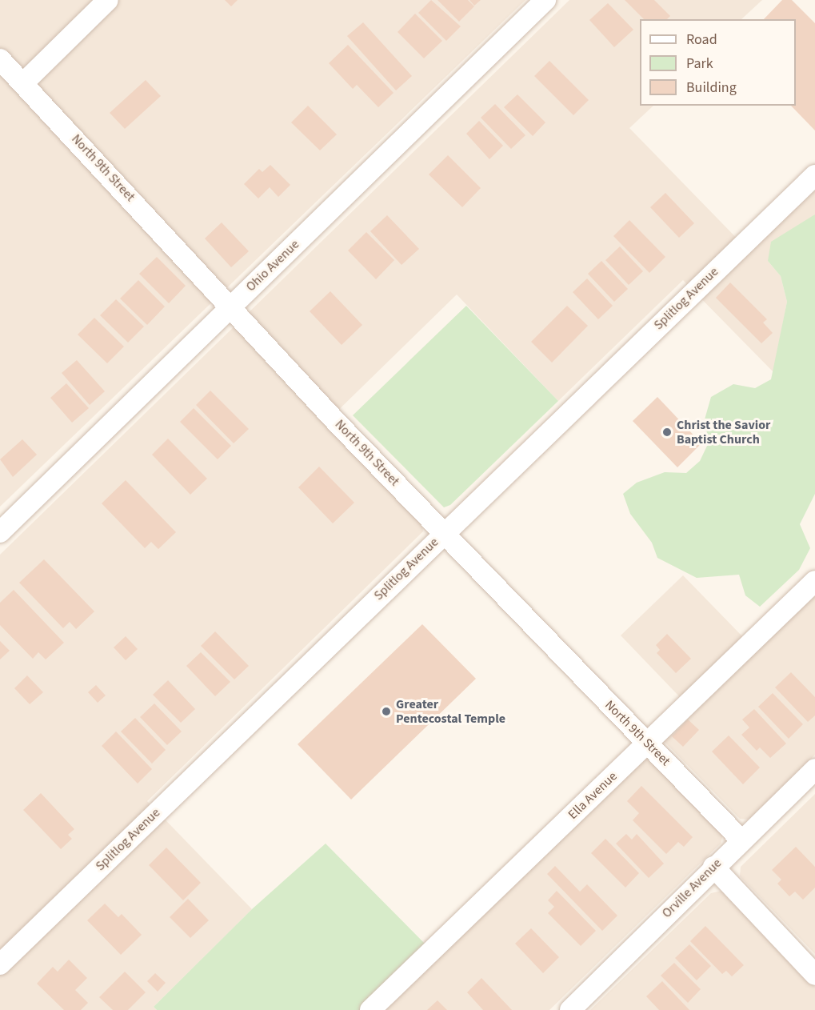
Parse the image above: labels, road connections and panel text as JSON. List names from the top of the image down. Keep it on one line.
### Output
{"streets":{"street":["North 9th Street","Ohio Avenue","Splitlog Avenue","Ella Avenue","Orville Avenue"]},"crossings":[["North 9th Street","Ohio Avenue"],["North 9th Street","Splitlog Avenue"],["North 9th Street","Ella Avenue"],["North 9th Street","Orville Avenue"]],"places":["Christ the Savior Baptist Church","Greater Pentecostal Temple"],"legend":["Road","Park","Building"]}
